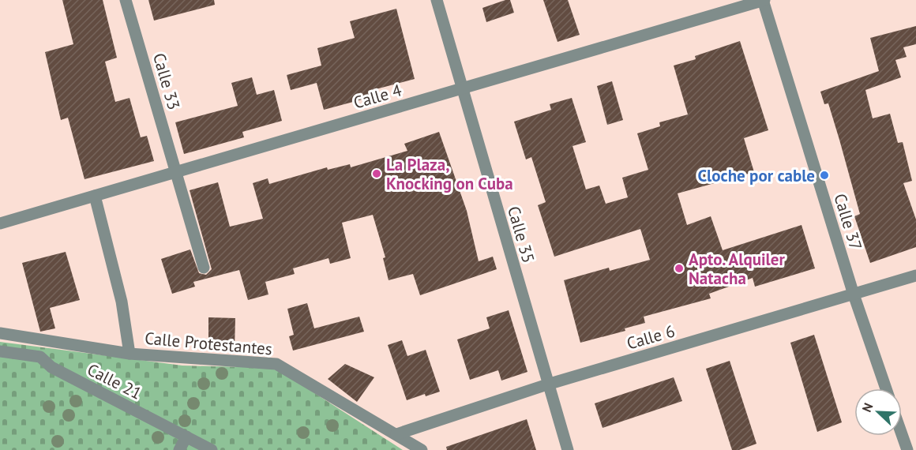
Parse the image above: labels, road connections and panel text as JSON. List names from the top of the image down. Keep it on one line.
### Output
{"streets":{"street":["Calle 33","Calle 4","Calle 37","Calle 35","Calle 6","Calle Protestantes","Calle 21"]},"crossings":[["Calle 33","Calle 4"],["Calle 4","Calle 37"],["Calle 4","Calle 35"],["Calle 37","Calle 6"],["Calle 35","Calle 6"],["Calle 6","Calle Protestantes"]],"places":["La Plaza, Knocking on Cuba","Cloche por cable","Apto. Alquiler Natacha"],"north":"top left"}
